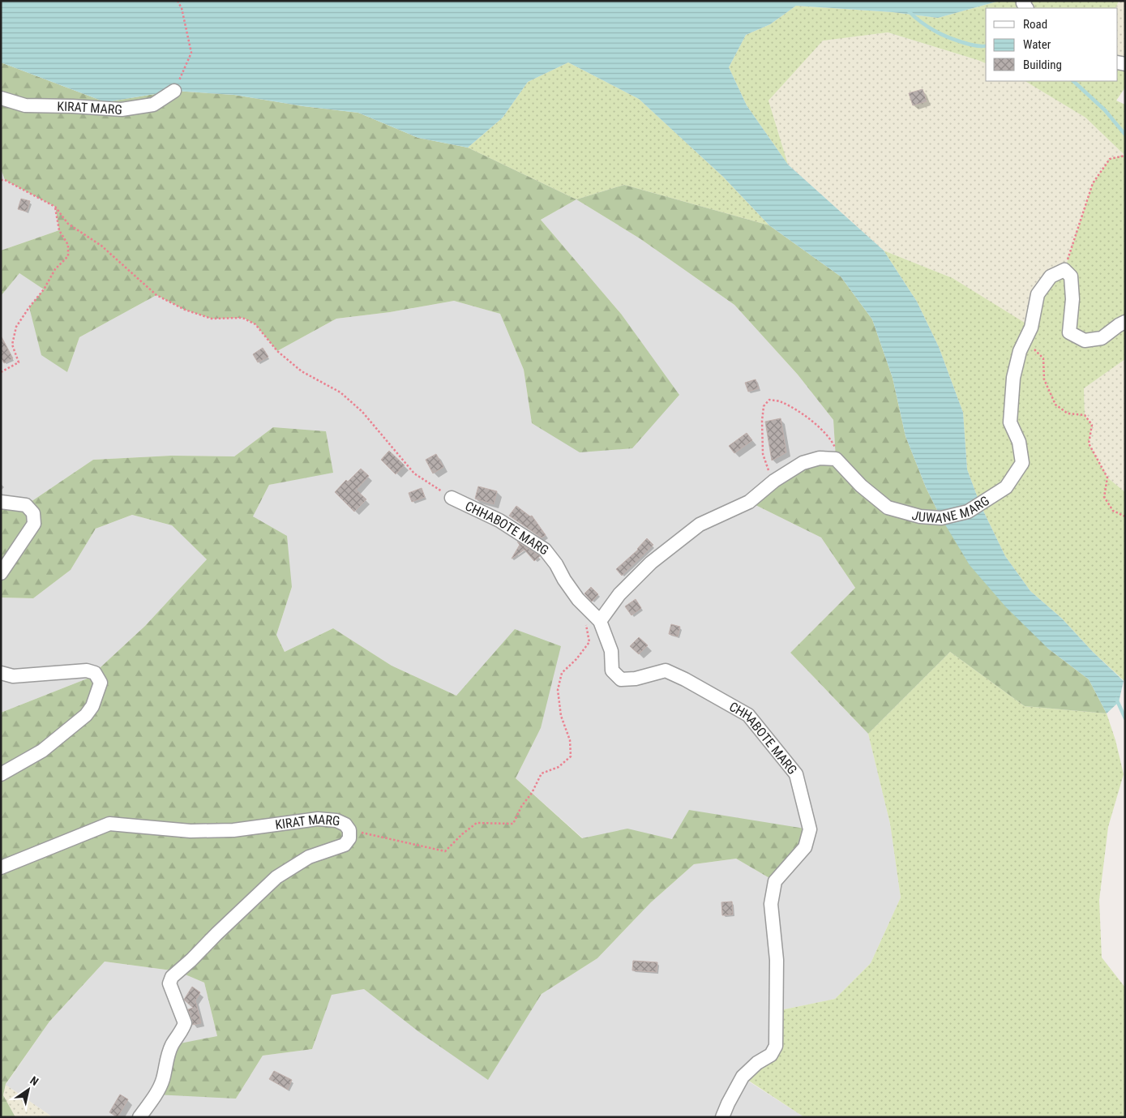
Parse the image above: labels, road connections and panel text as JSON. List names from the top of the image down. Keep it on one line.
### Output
{"streets":{"street":["KIRAT MARG","JUWANE MARG","CHHABOTE MARG"]},"legend":["Road","Water","Building"],"north":"top right"}
